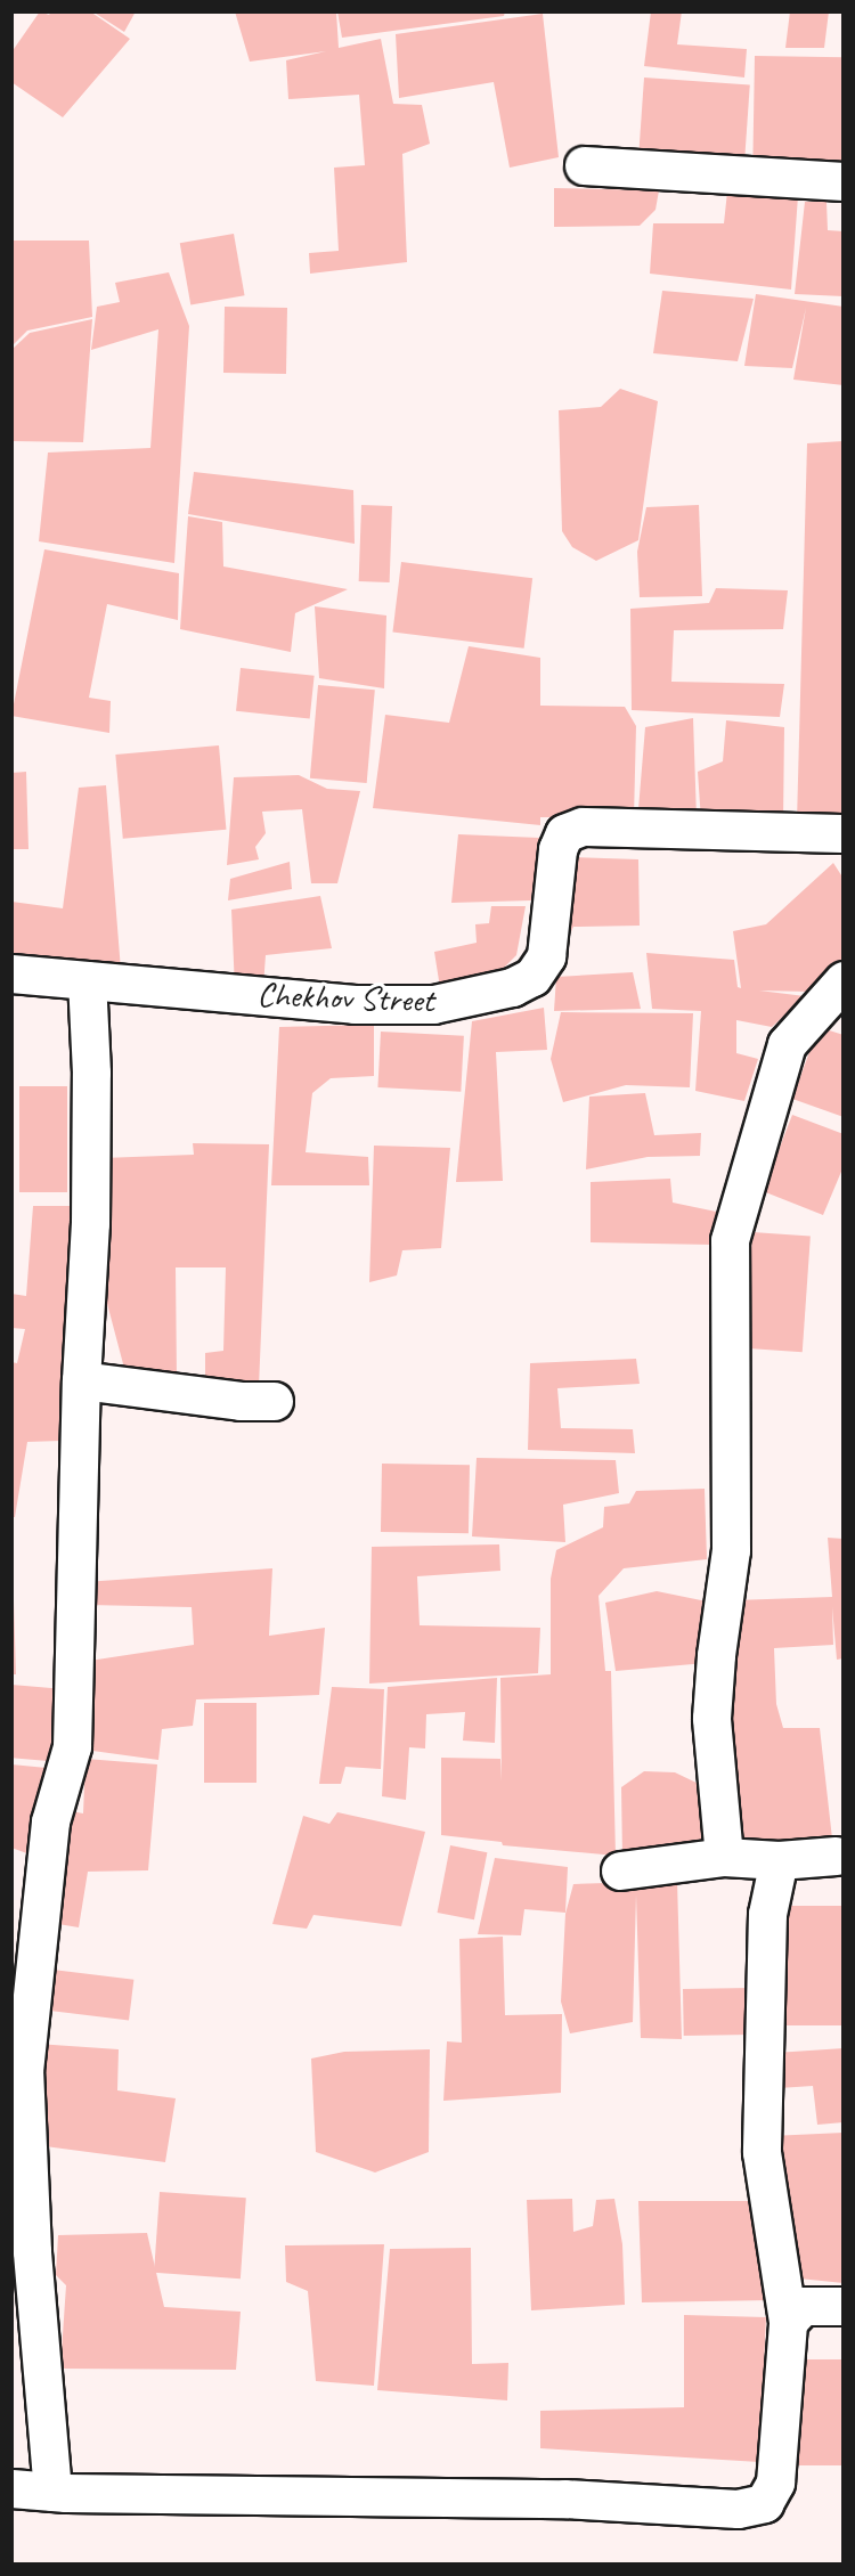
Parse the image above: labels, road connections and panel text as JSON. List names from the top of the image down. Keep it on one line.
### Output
{"streets":{"street":["Chekhov Street"]}}
